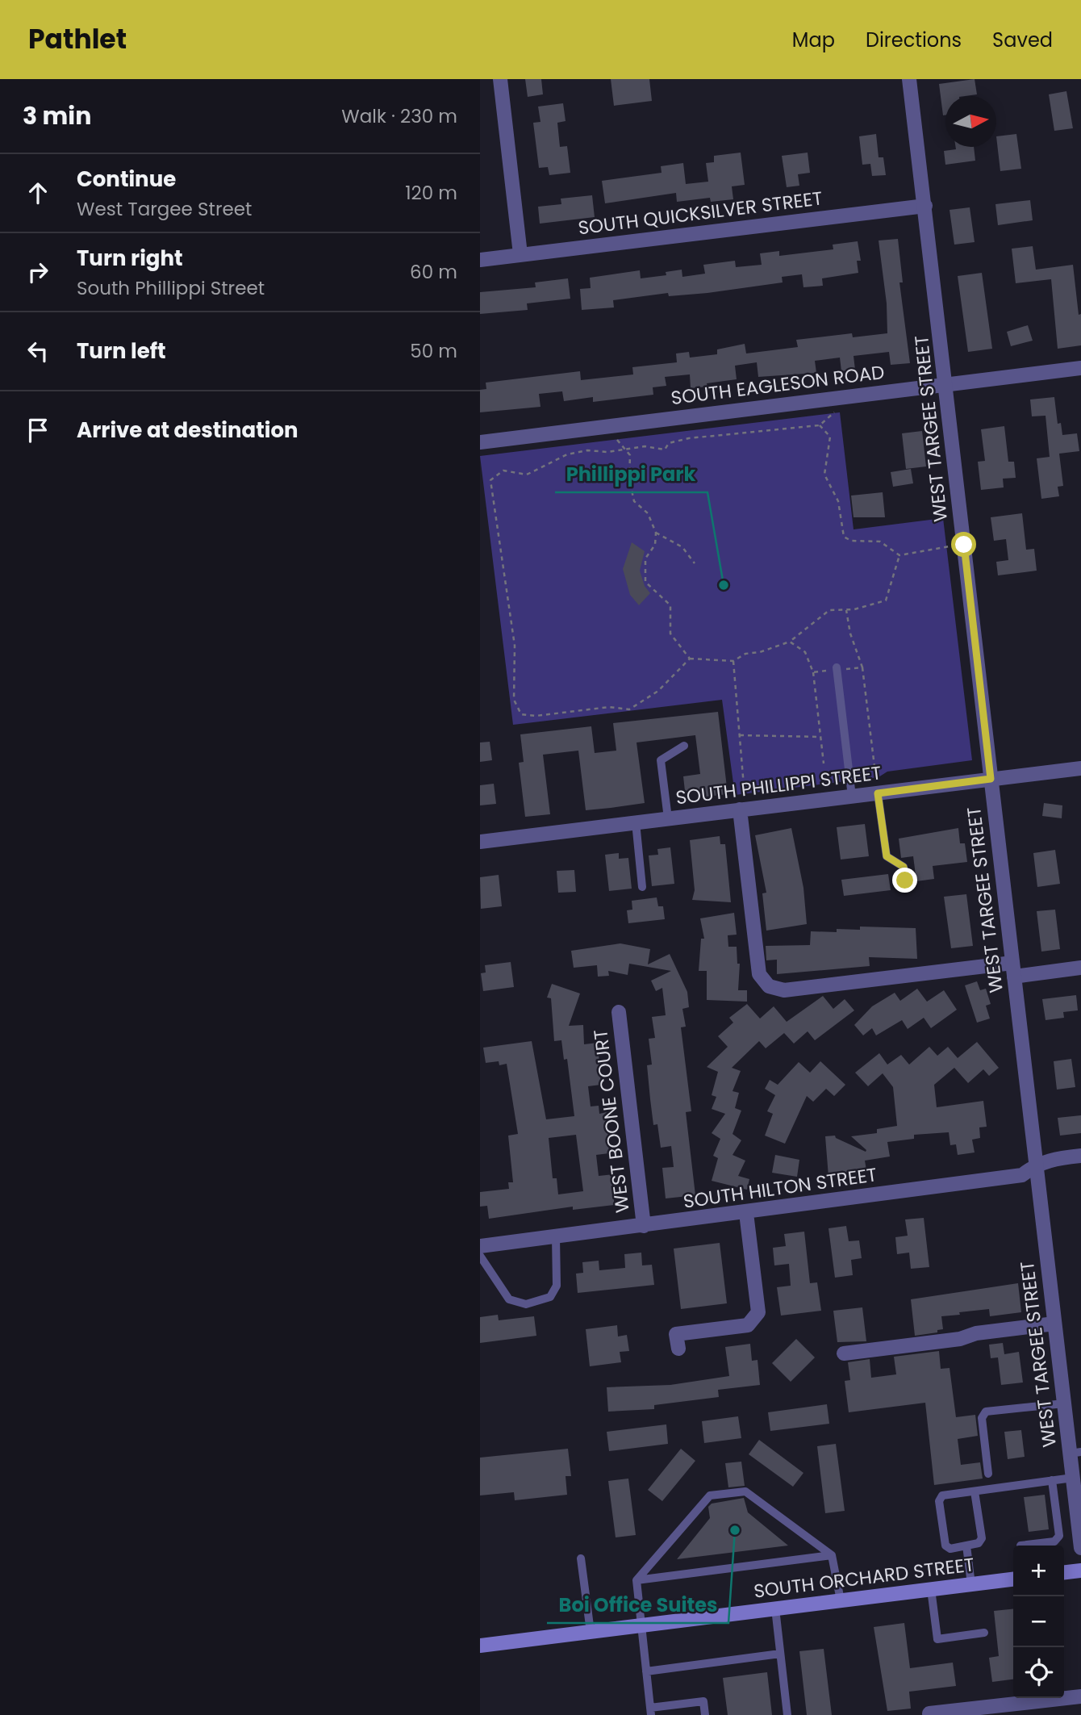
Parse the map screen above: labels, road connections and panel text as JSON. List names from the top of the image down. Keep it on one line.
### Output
{"streets":{"main road":["SOUTH ORCHARD STREET"],"street":["SOUTH QUICKSILVER STREET","SOUTH EAGLESON ROAD","WEST TARGEE STREET","SOUTH PHILLIPPI STREET","WEST BOONE COURT","SOUTH HILTON STREET"]},"crossings":[["SOUTH QUICKSILVER STREET","WEST TARGEE STREET"],["SOUTH EAGLESON ROAD","WEST TARGEE STREET"],["WEST TARGEE STREET","SOUTH PHILLIPPI STREET"],["WEST TARGEE STREET","SOUTH HILTON STREET"],["WEST BOONE COURT","SOUTH HILTON STREET"]],"places":["Phillippi Park","Boi Office Suites"],"north":"right","page":{"header":"Pathlet","nav":["Map","Directions","Saved"],"heading":["3 min","Walk · 230 m"],"list":[["Continue","West Targee Street","120 m"],["Turn right","South Phillippi Street","60 m"],["Turn left","50 m"],"Arrive at destination"],"map_buttons":["+","−"]}}
